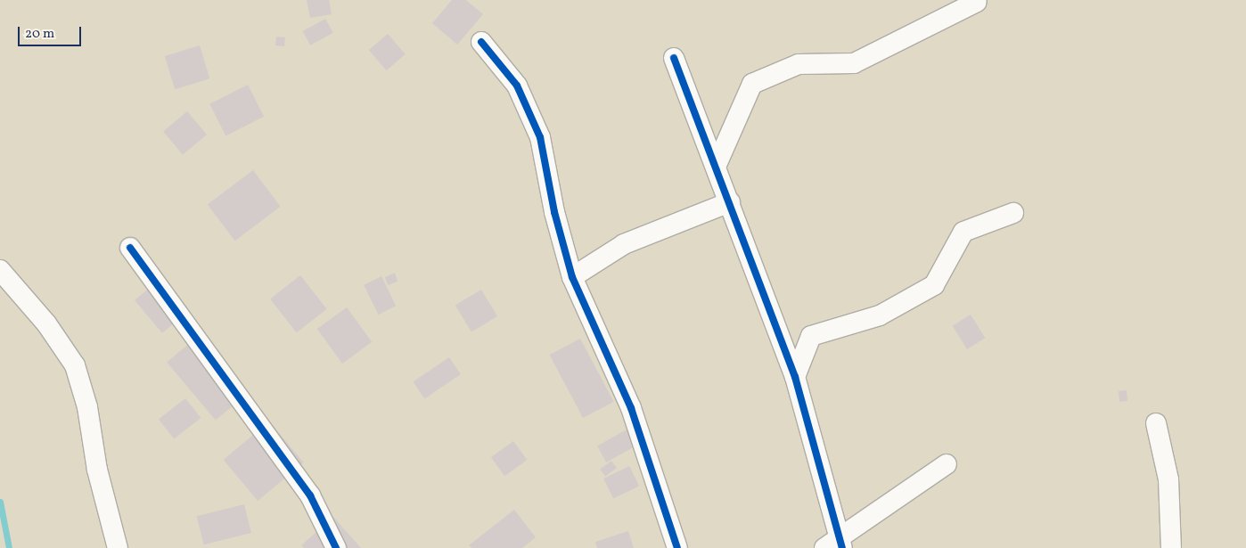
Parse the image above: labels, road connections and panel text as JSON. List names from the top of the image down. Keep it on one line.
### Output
{"scale_bar":"20 m"}
